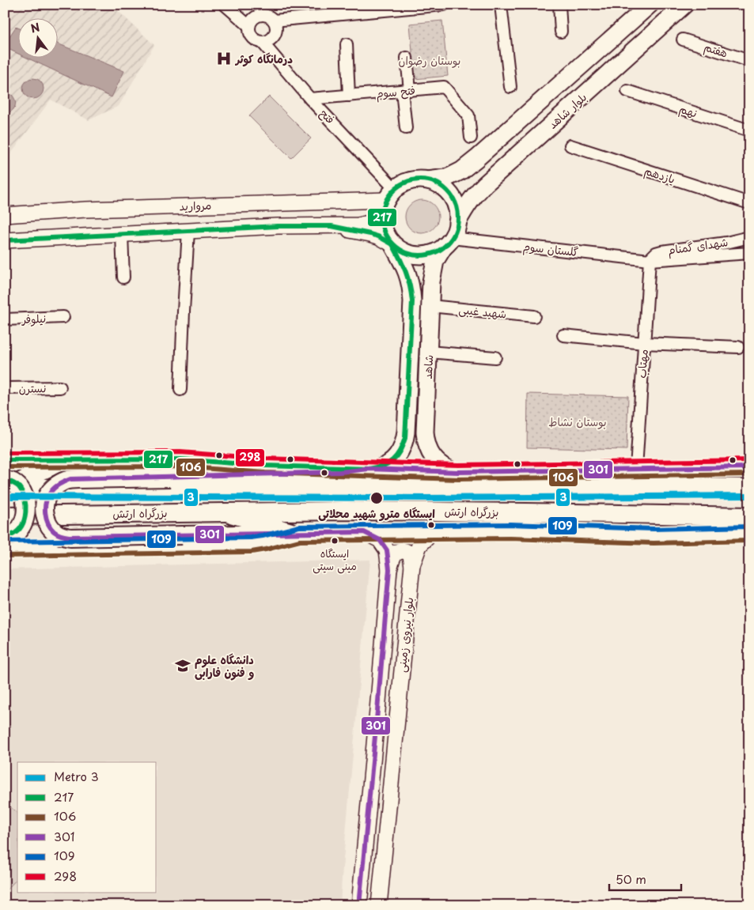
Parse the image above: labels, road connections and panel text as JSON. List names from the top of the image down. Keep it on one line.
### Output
{"streets":{"highway":["بزرگراه ارتش"],"main road":["بلوار شاهد","مروارید","شاهد","بلوار نیروی زمینی"],"street":["هفتم","فتح سوم","نهم","فتح","یازدهم","شهدای گمنام","گلستان سوم","شهید غیبی","نیلوفر","مهتاب","نسترن"]},"crossings":[["فتح سوم","فتح"],["بلوار شاهد","فتح"],["بلوار شاهد","مروارید"],["بلوار شاهد","گلستان سوم"],["بلوار شاهد","شاهد"],["فتح","مروارید"],["فتح","گلستان سوم"],["فتح","شاهد"],["مروارید","گلستان سوم"],["مروارید","شاهد"],["شهدای گمنام","گلستان سوم"],["شهدای گمنام","مهتاب"],["گلستان سوم","مهتاب"],["گلستان سوم","شاهد"],["شهید غیبی","شاهد"]],"parks":["بوستان رضوان","بوستان نشاط"],"places":{"hospital":["درمانگاه کوثر"],"other":["ایستگاه مترو شهید محلاتی","ایستگاه مینی سیتی"],"school or university":["دانشگاه علوم و فنون فارابی"]},"lines":["transit line 217","transit line 298","transit line 106","transit line 301","metro line 3","transit line 109"],"legend":["Metro 3","217","106","301","109","298"],"scale_bar":"50 m","north":"top"}
